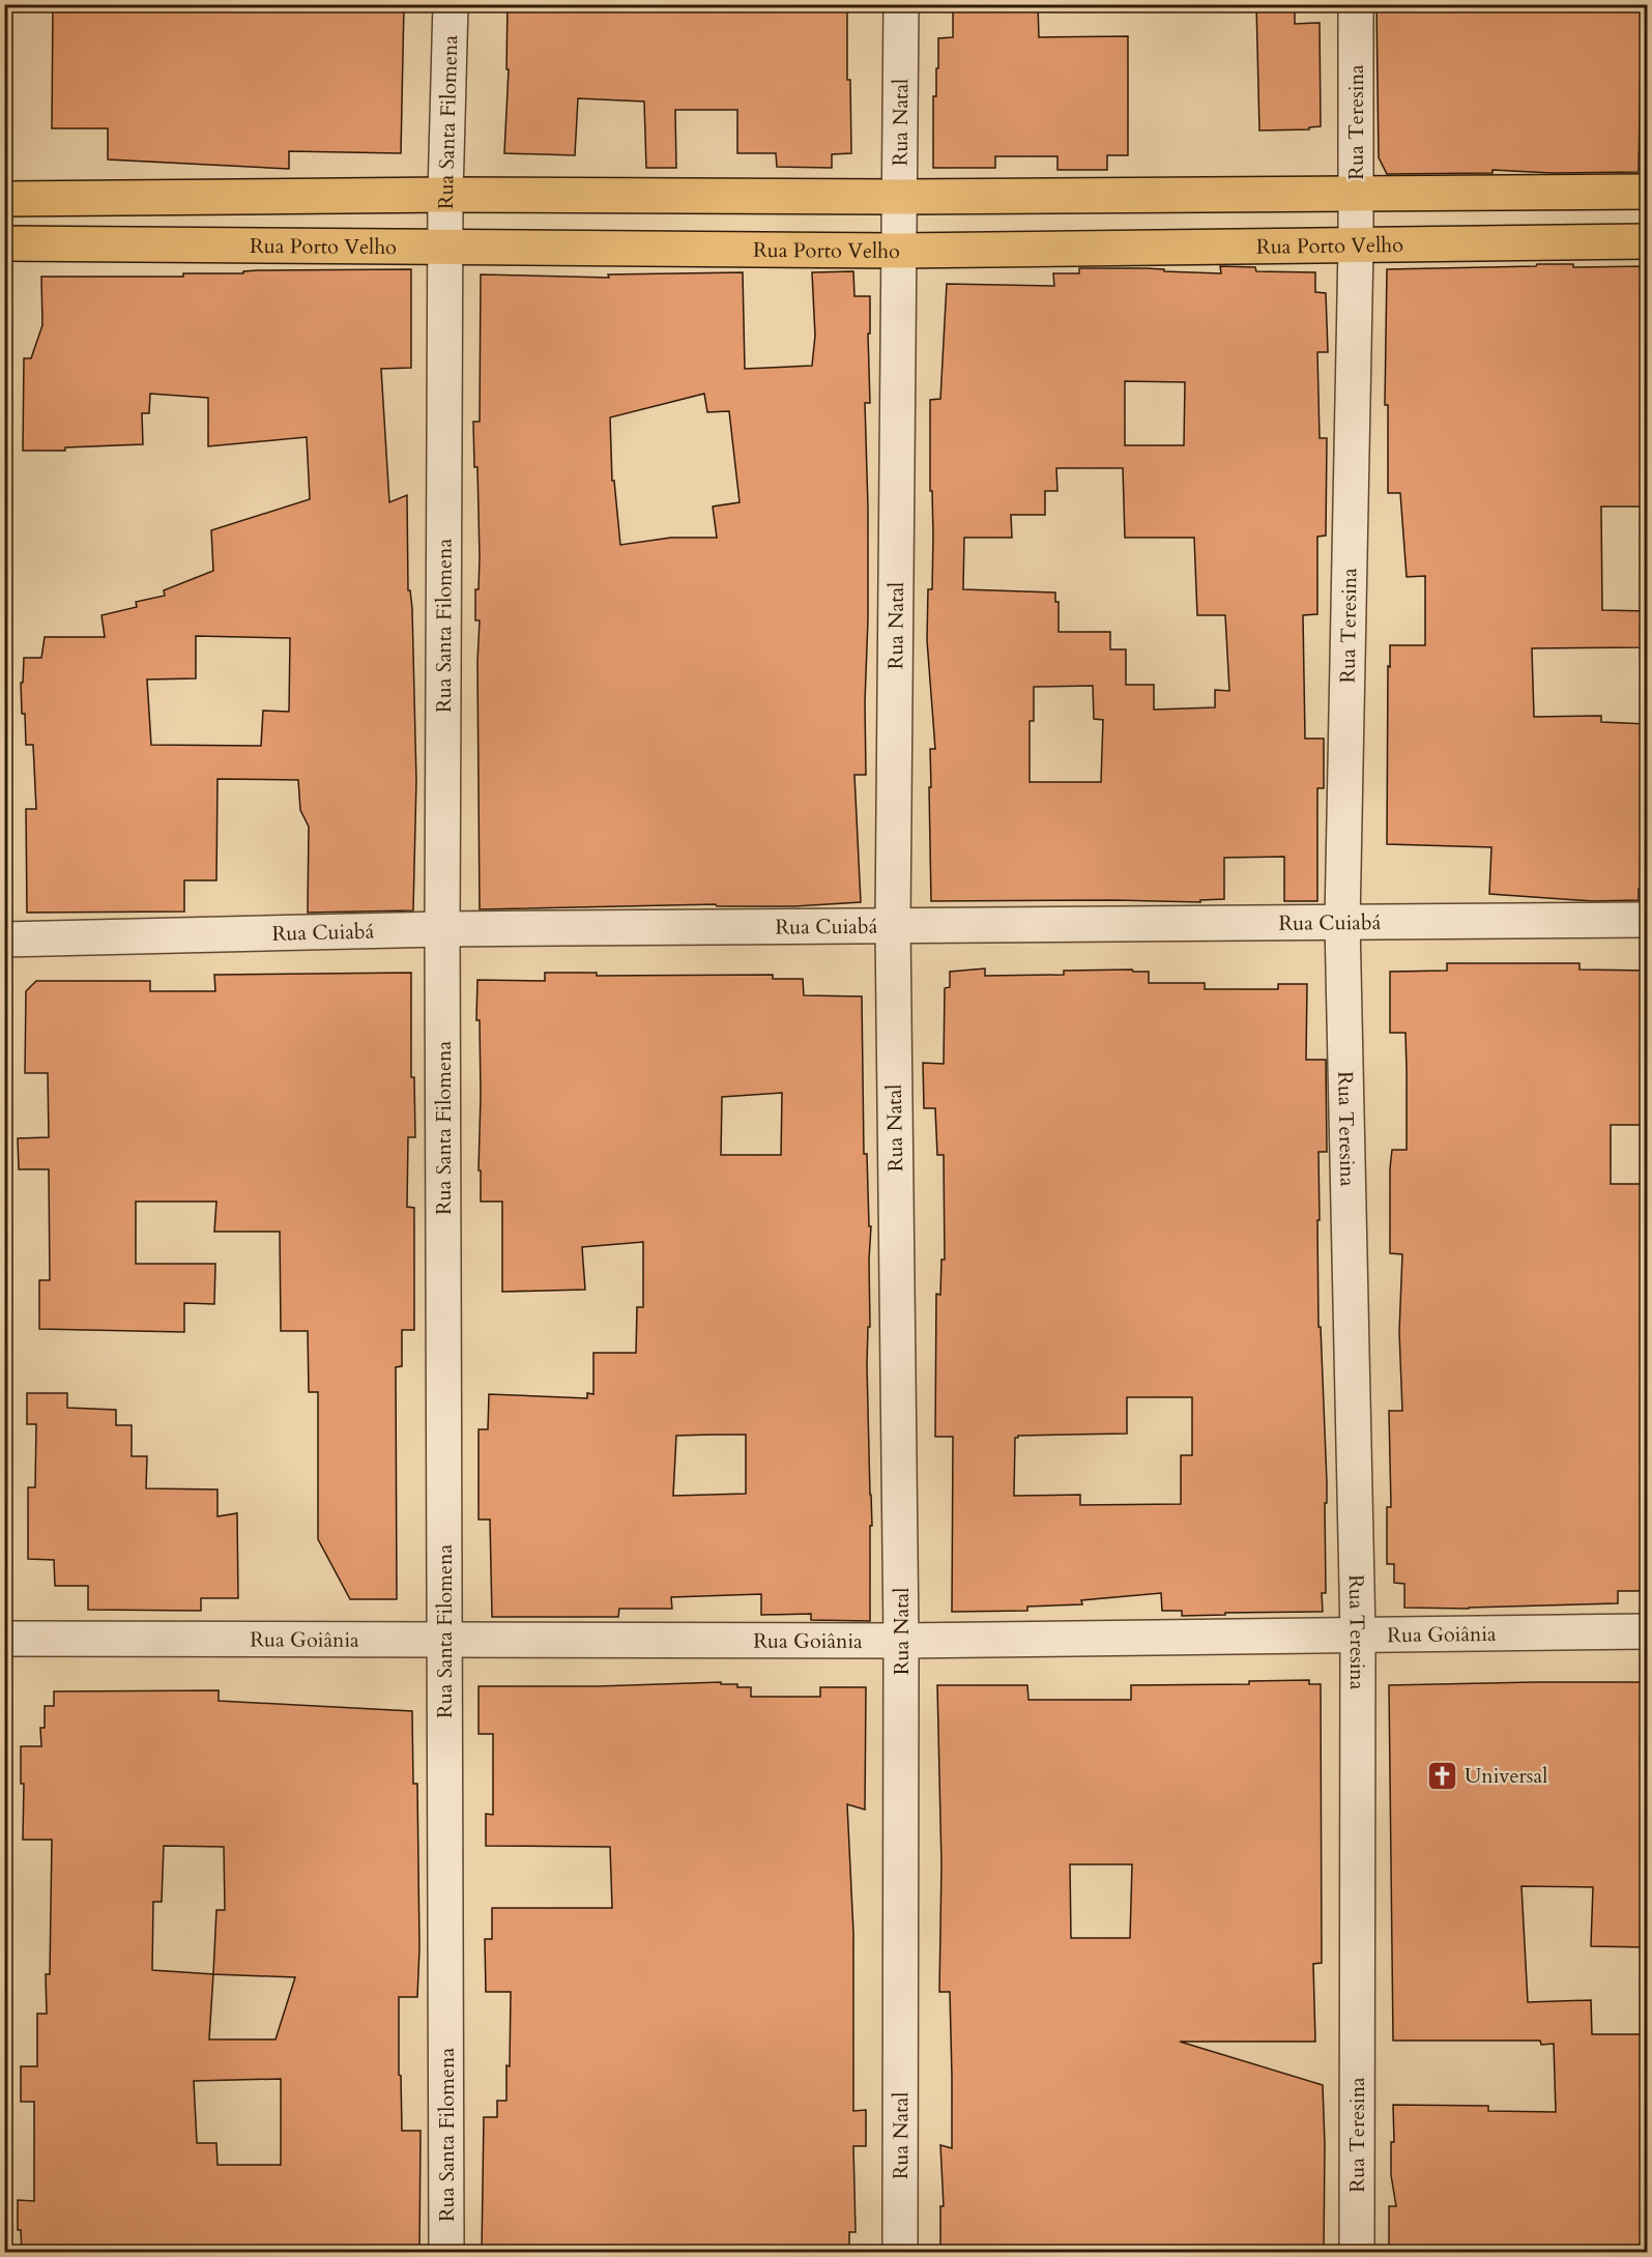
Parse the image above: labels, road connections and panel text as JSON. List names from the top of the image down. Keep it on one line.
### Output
{"streets":{"main road":["Rua Porto Velho"],"street":["Rua Santa Filomena","Rua Natal","Rua Teresina","Rua Cuiabá","Rua Goiânia"]},"crossings":[["Rua Santa Filomena","Rua Porto Velho"],["Rua Santa Filomena","Rua Cuiabá"],["Rua Santa Filomena","Rua Goiânia"],["Rua Natal","Rua Porto Velho"],["Rua Natal","Rua Cuiabá"],["Rua Natal","Rua Goiânia"],["Rua Teresina","Rua Porto Velho"],["Rua Teresina","Rua Cuiabá"],["Rua Teresina","Rua Goiânia"]],"places":{"church":["Universal"]}}
